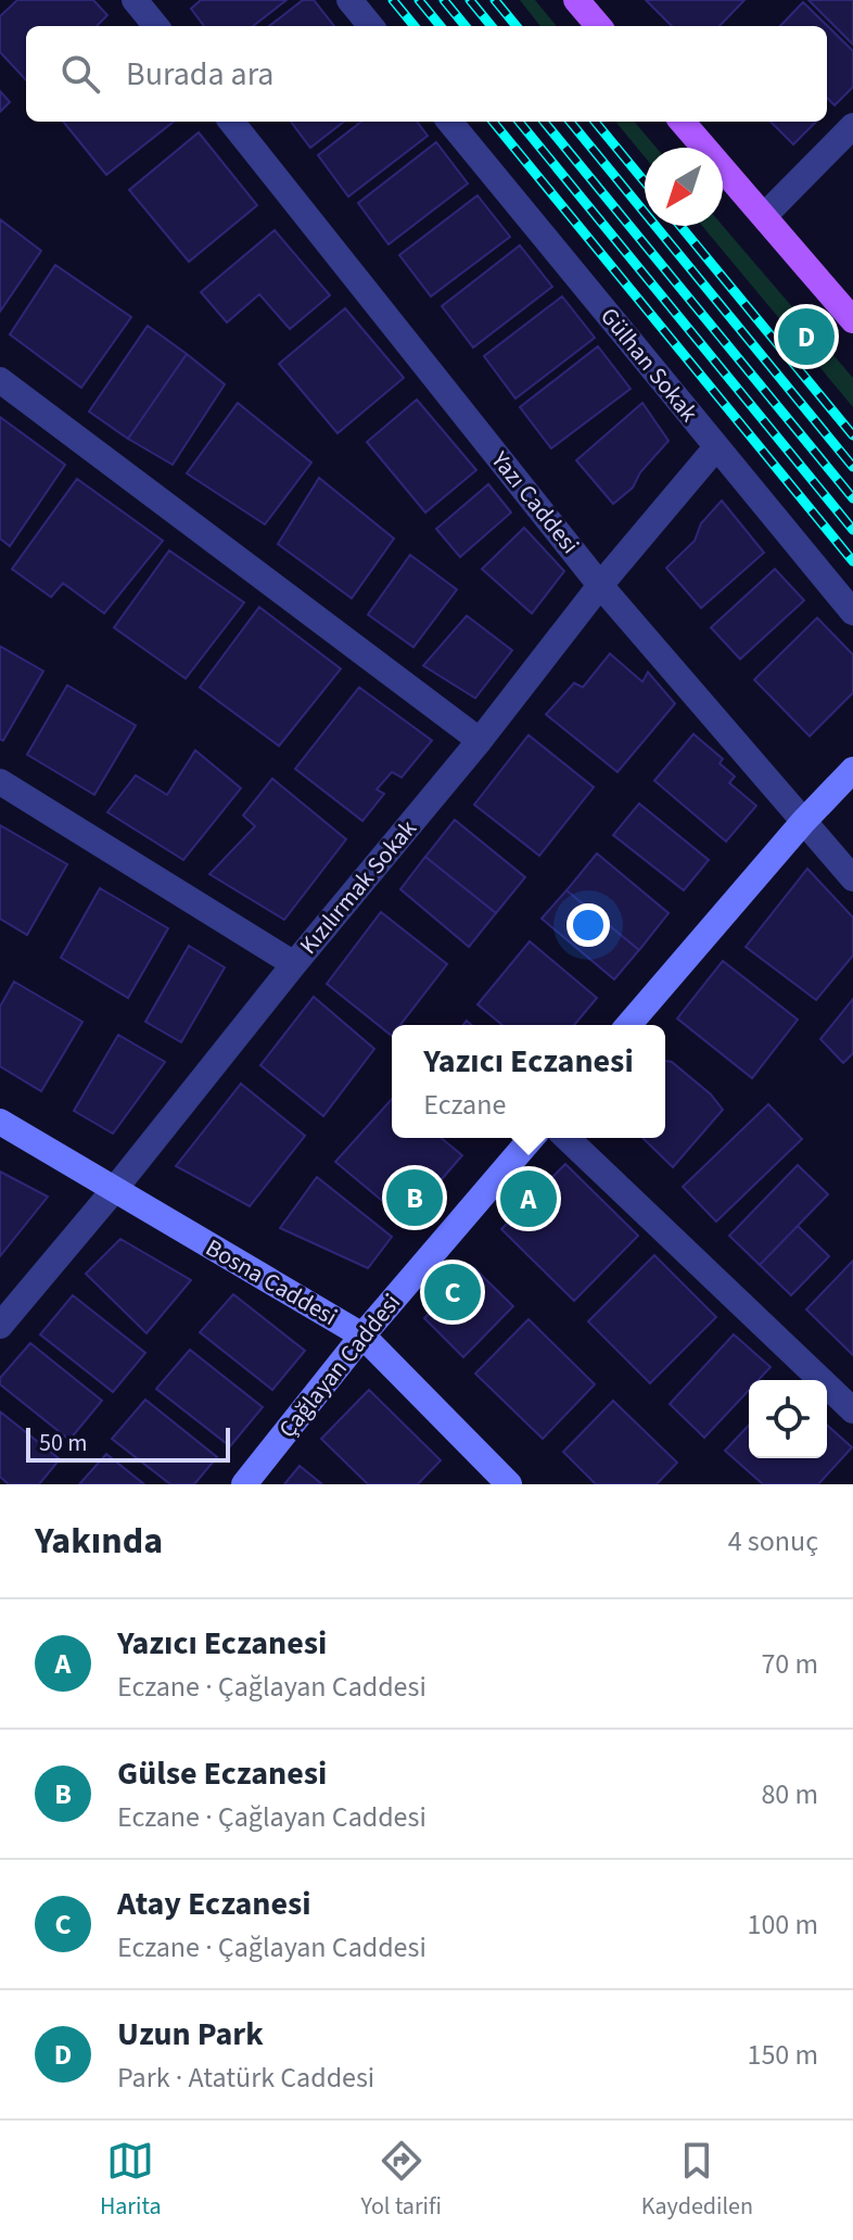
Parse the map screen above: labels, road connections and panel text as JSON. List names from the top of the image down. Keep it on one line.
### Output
{"streets":{"street":["Gülhan Sokak","Yazı Caddesi","Kızılırmak Sokak","Bosna Caddesi","Çağlayan Caddesi"]},"crossings":[["Gülhan Sokak","Kızılırmak Sokak"],["Yazı Caddesi","Kızılırmak Sokak"],["Kızılırmak Sokak","Bosna Caddesi"],["Bosna Caddesi","Çağlayan Caddesi"]],"scale_bar":"50 m","north":"bottom left","page":{"search":"Burada ara","pins":["D","B","A","C"],"popup":["Yazıcı Eczanesi","Eczane"],"scale":"50 m","heading":["Yakında","4 sonuç"],"list":[{"mark":"A","name":"Yazıcı Eczanesi","note":"Eczane · Çağlayan Caddesi","value":"70 m"},{"mark":"B","name":"Gülse Eczanesi","note":"Eczane · Çağlayan Caddesi","value":"80 m"},{"mark":"C","name":"Atay Eczanesi","note":"Eczane · Çağlayan Caddesi","value":"100 m"},{"mark":"D","name":"Uzun Park","note":"Park · Atatürk Caddesi","value":"150 m"}],"nav":["Harita","Yol tarifi","Kaydedilen"]}}
